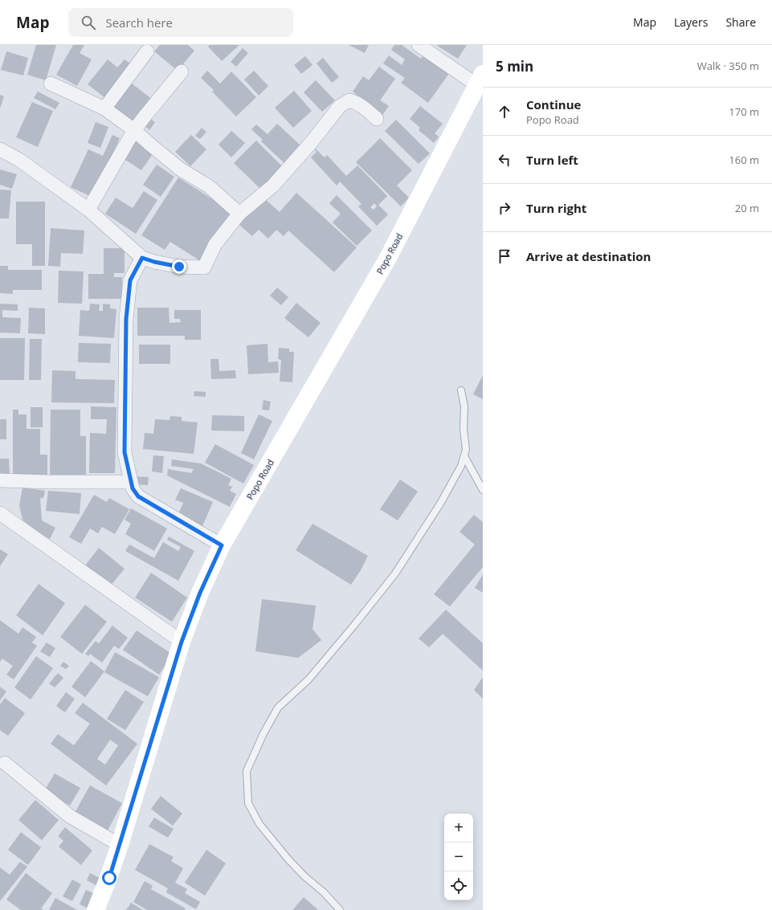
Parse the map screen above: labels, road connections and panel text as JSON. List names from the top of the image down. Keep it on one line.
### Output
{"streets":{"main road":["Popo Road"]},"page":{"header":"Map","search":"Search here","nav":["Map","Layers","Share"],"heading":["5 min","Walk · 350 m"],"list":[["Continue","Popo Road","170 m"],["Turn left","160 m"],["Turn right","20 m"],"Arrive at destination"],"map_buttons":["+","−"]}}
